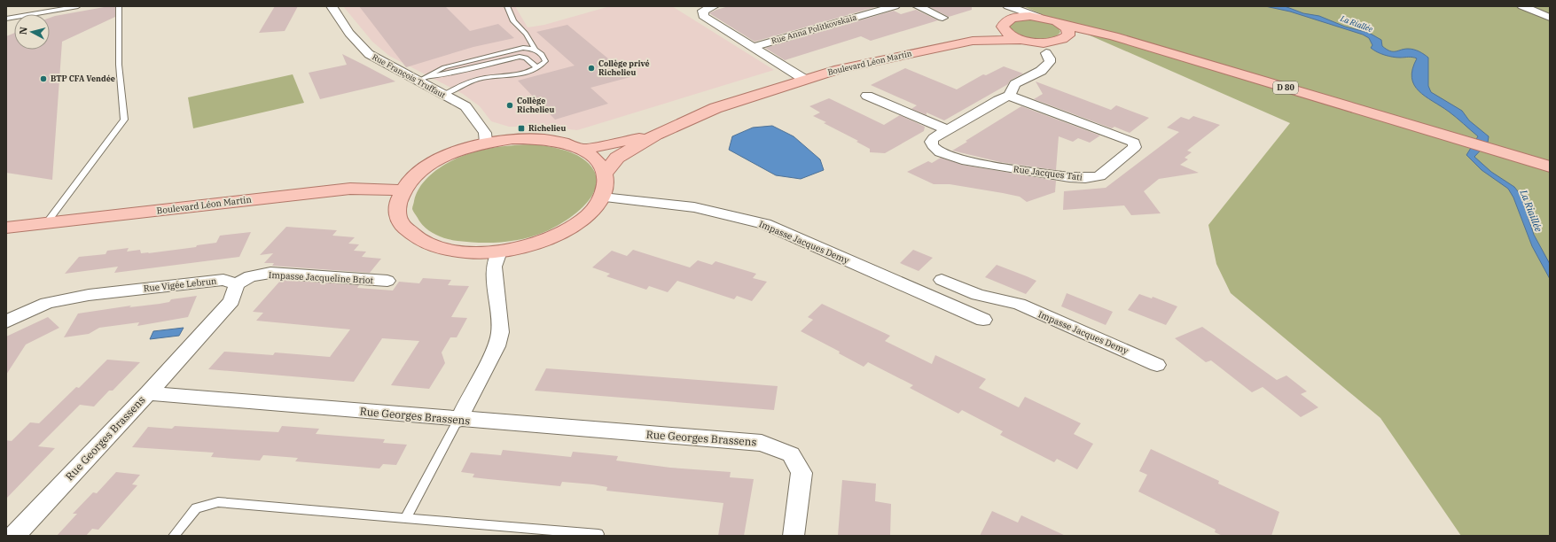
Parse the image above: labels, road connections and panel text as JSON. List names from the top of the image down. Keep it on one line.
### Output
{"streets":{"main road":["Boulevard Léon Martin","D 80"],"street":["Rue Anna Politkovskaia","Rue François Truffaut","Rue Jacques Tati","Impasse Jacques Demy","Impasse Jacqueline Briot","Rue Vigée Lebrun","Rue Georges Brassens"]},"crossings":[["Rue Anna Politkovskaia","Boulevard Léon Martin"],["Boulevard Léon Martin","D 80"],["Impasse Jacqueline Briot","Rue Vigée Lebrun"]],"water":["La Riallée","La Riaillée"],"places":{"other":["Collège privé Richelieu","BTP CFA Vendée","Collège Richelieu"],"transit":["Richelieu"]},"north":"left"}
